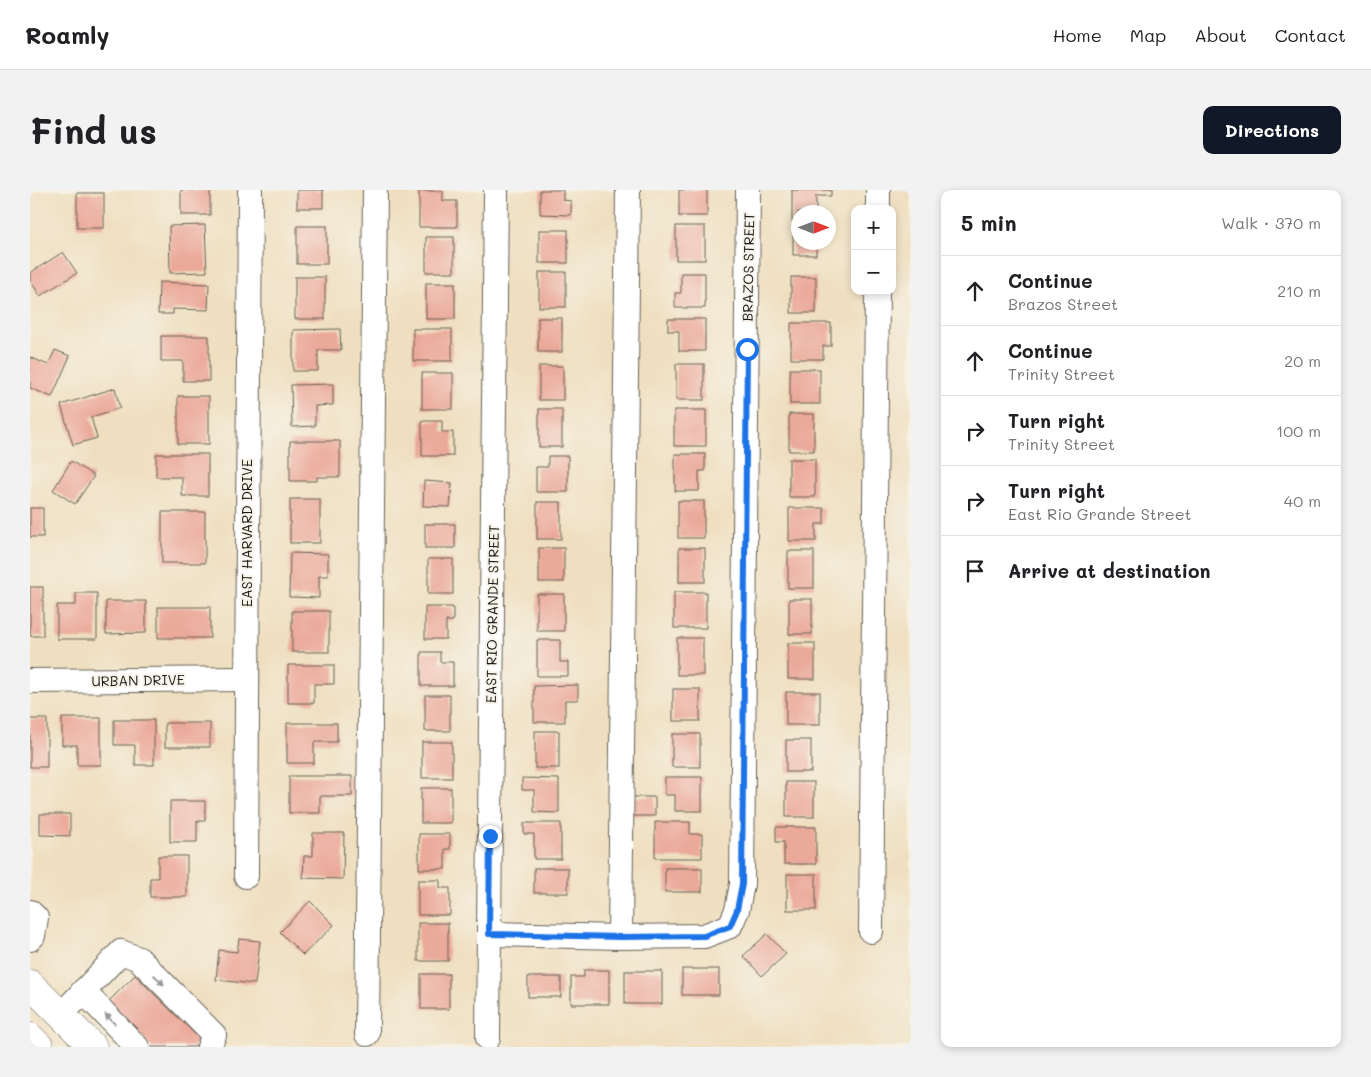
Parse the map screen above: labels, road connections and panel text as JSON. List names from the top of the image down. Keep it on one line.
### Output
{"streets":{"street":["BRAZOS STREET","EAST HARVARD DRIVE","EAST RIO GRANDE STREET","URBAN DRIVE"]},"crossings":[["EAST HARVARD DRIVE","URBAN DRIVE"]],"north":"right","page":{"header":"Roamly","nav":["Home","Map","About","Contact"],"buttons":"Directions","title":"Find us","heading":["5 min","Walk · 370 m"],"map_buttons":["+","−"],"list":[["Continue","Brazos Street","210 m"],["Continue","Trinity Street","20 m"],["Turn right","Trinity Street","100 m"],["Turn right","East Rio Grande Street","40 m"],"Arrive at destination"]}}
